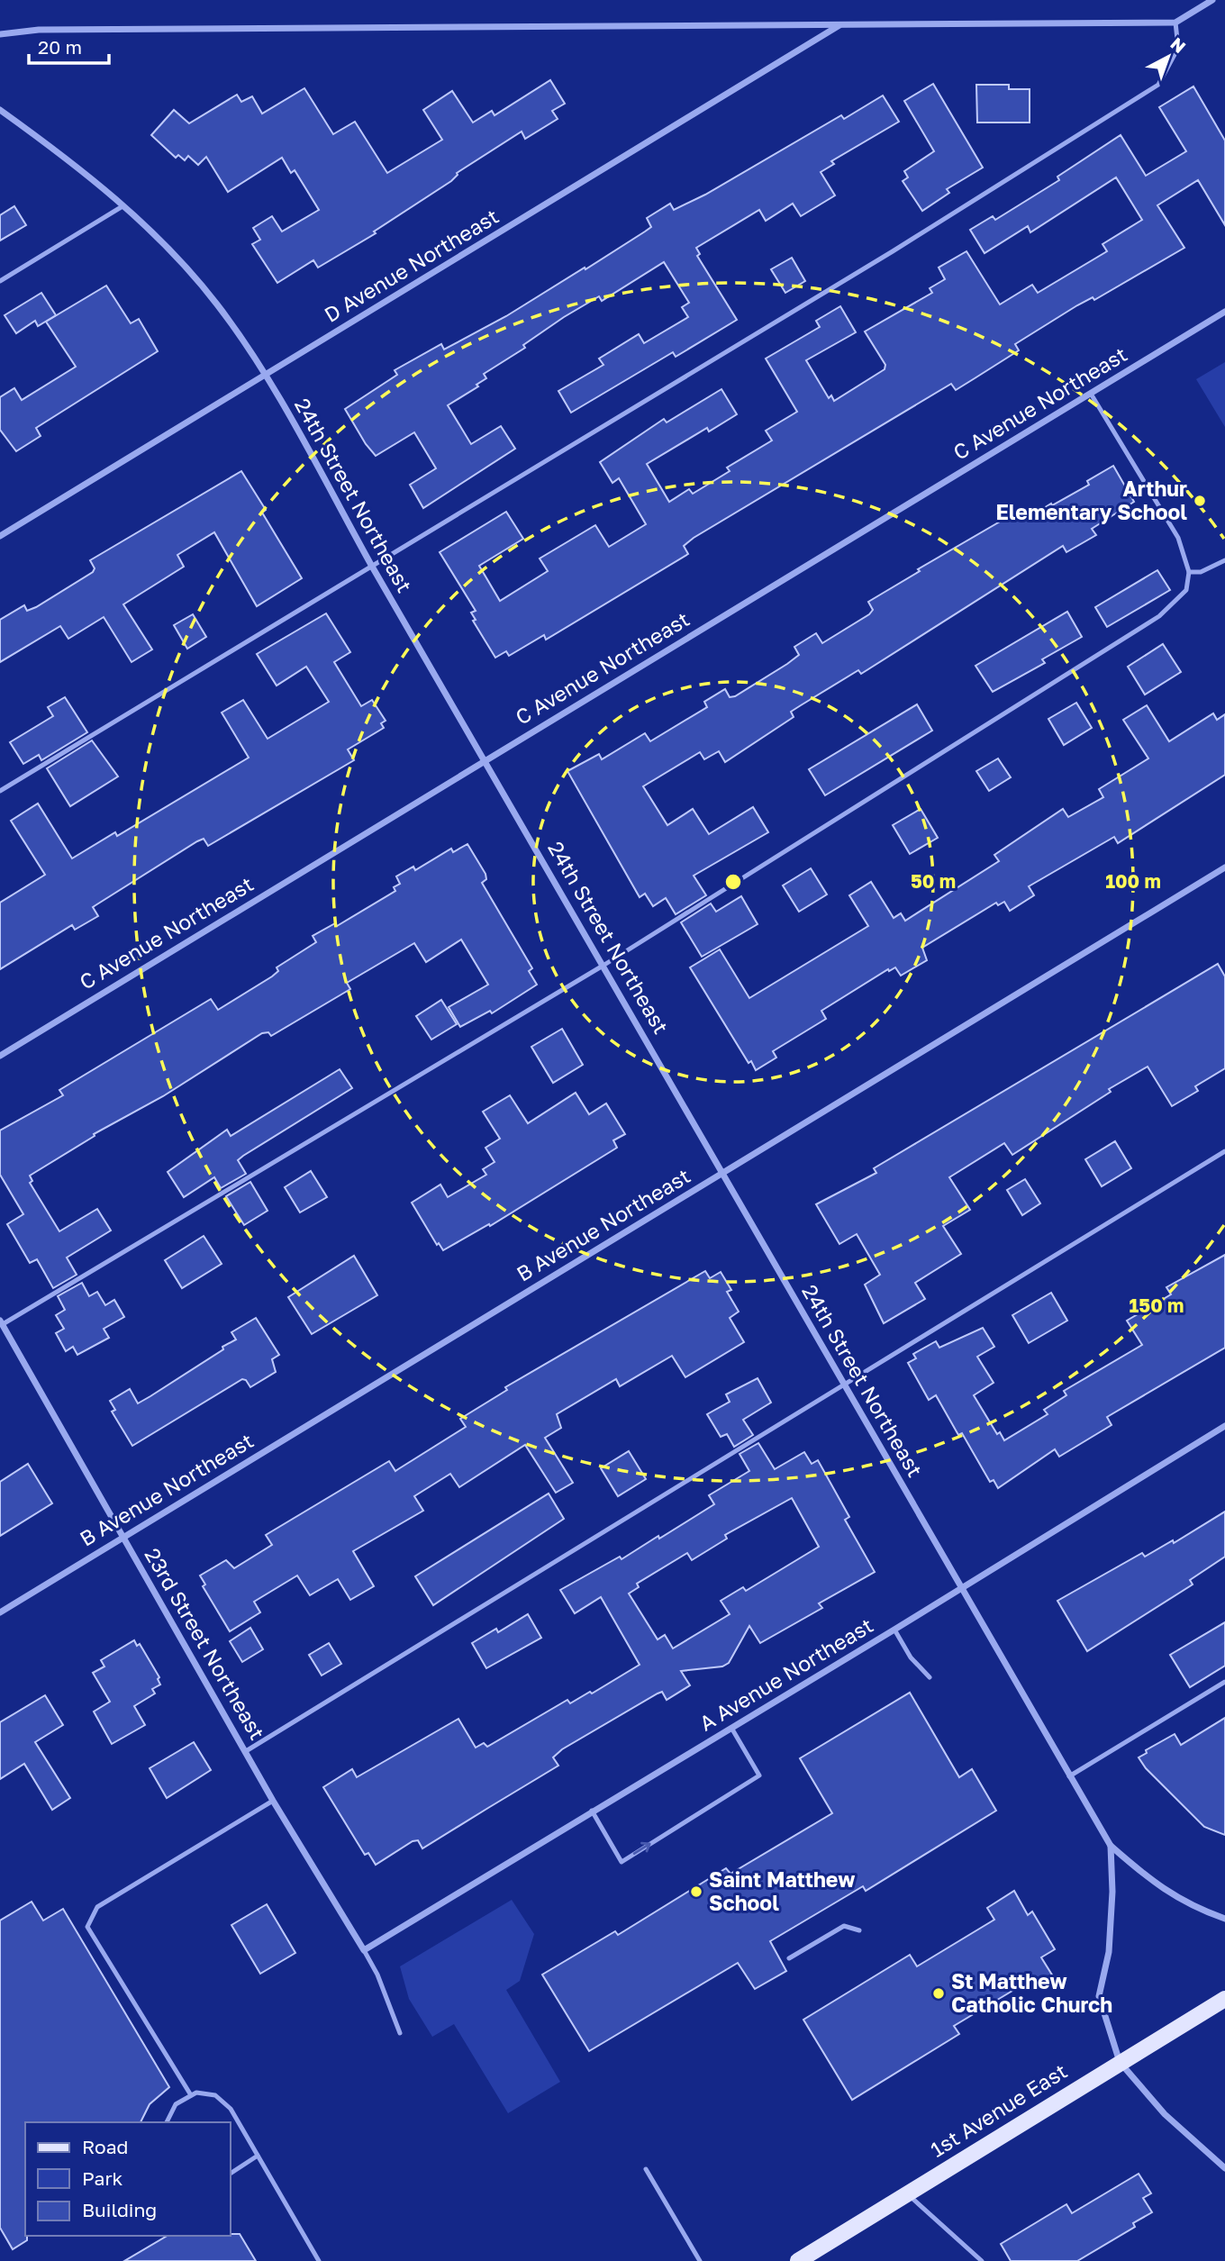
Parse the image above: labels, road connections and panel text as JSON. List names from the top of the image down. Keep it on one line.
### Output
{"streets":{"main road":["1st Avenue East"],"street":["D Avenue Northeast","C Avenue Northeast","24th Street Northeast","B Avenue Northeast","23rd Street Northeast","A Avenue Northeast"]},"crossings":[["D Avenue Northeast","24th Street Northeast"],["C Avenue Northeast","24th Street Northeast"],["24th Street Northeast","B Avenue Northeast"],["24th Street Northeast","A Avenue Northeast"],["24th Street Northeast","1st Avenue East"],["B Avenue Northeast","23rd Street Northeast"],["23rd Street Northeast","A Avenue Northeast"]],"places":["Arthur Elementary School","Saint Matthew School","St Matthew Catholic Church"],"legend":["Road","Park","Building"],"scale_bar":"20 m","north":"top right","rings":["50 m","100 m","150 m"]}
